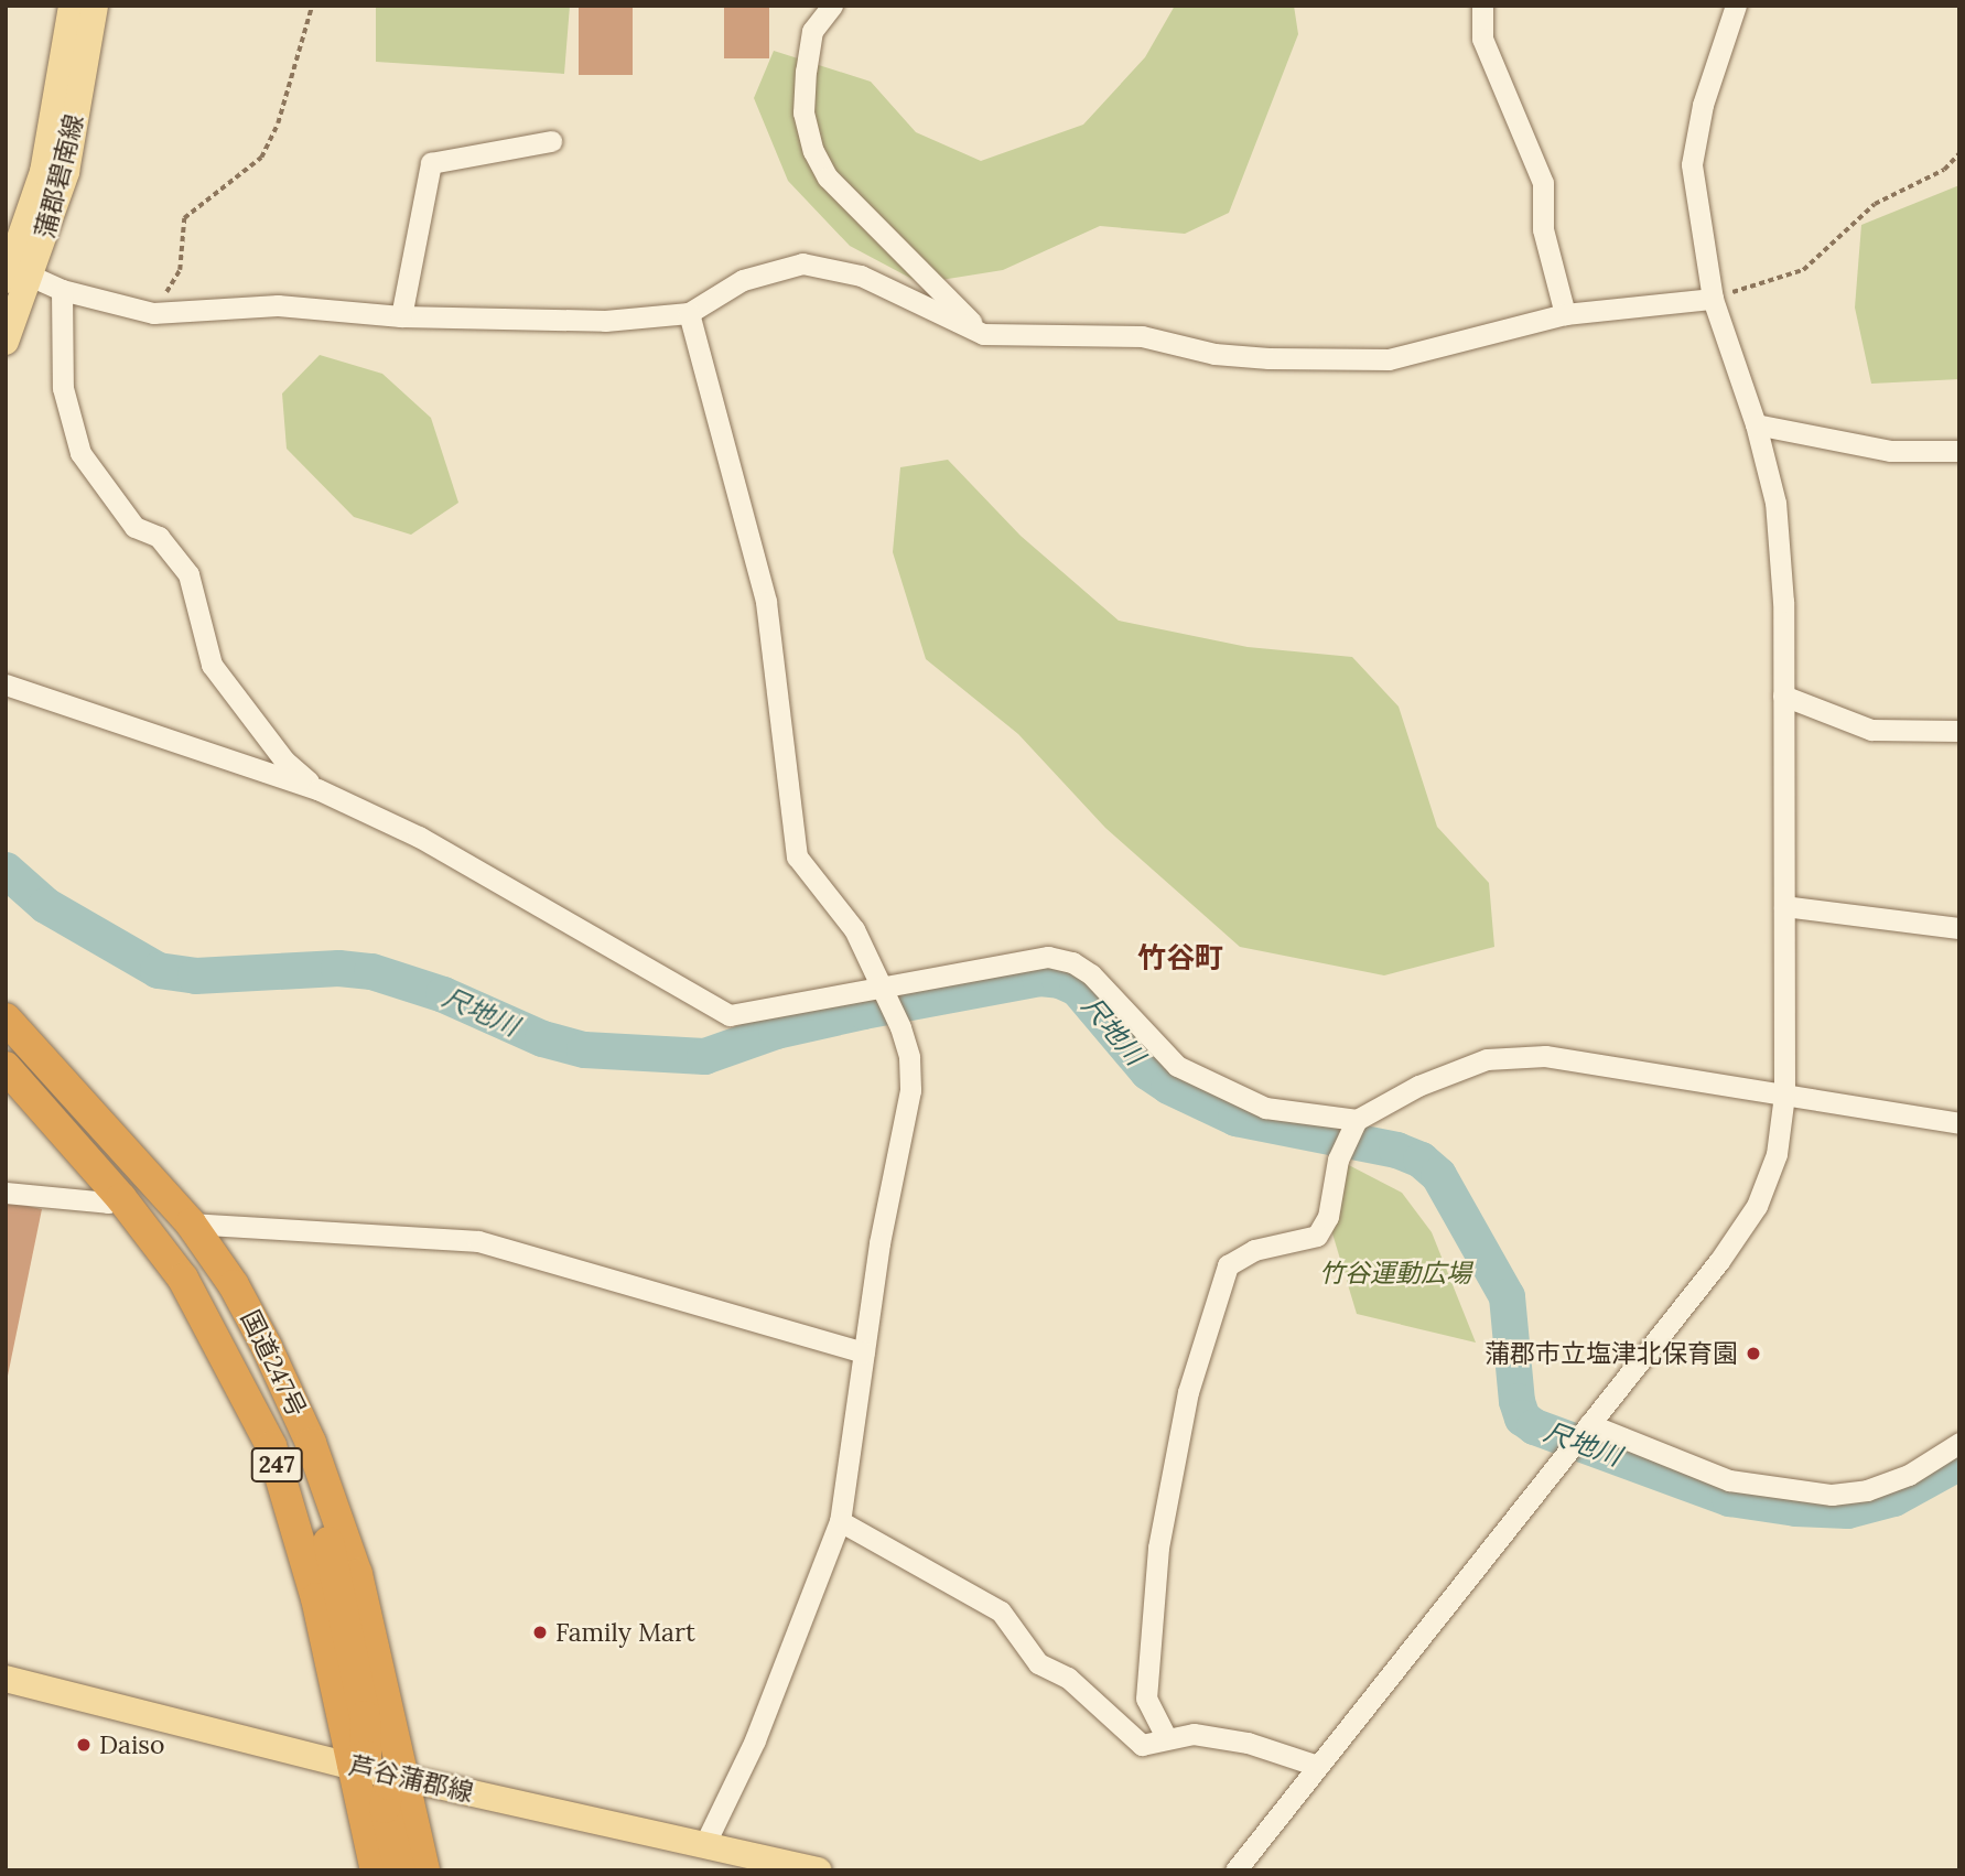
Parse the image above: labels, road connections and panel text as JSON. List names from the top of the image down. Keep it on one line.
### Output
{"streets":{"highway":["国道247号","247"],"main road":["蒲郡碧南線","芦谷蒲郡線"]},"crossings":[["国道247号","247"],["国道247号","芦谷蒲郡線"],["247","芦谷蒲郡線"]],"districts":["竹谷町"],"water":["尺地川"],"parks":["竹谷運動広場"],"places":["蒲郡市立塩津北保育園","Family Mart","Daiso"]}
